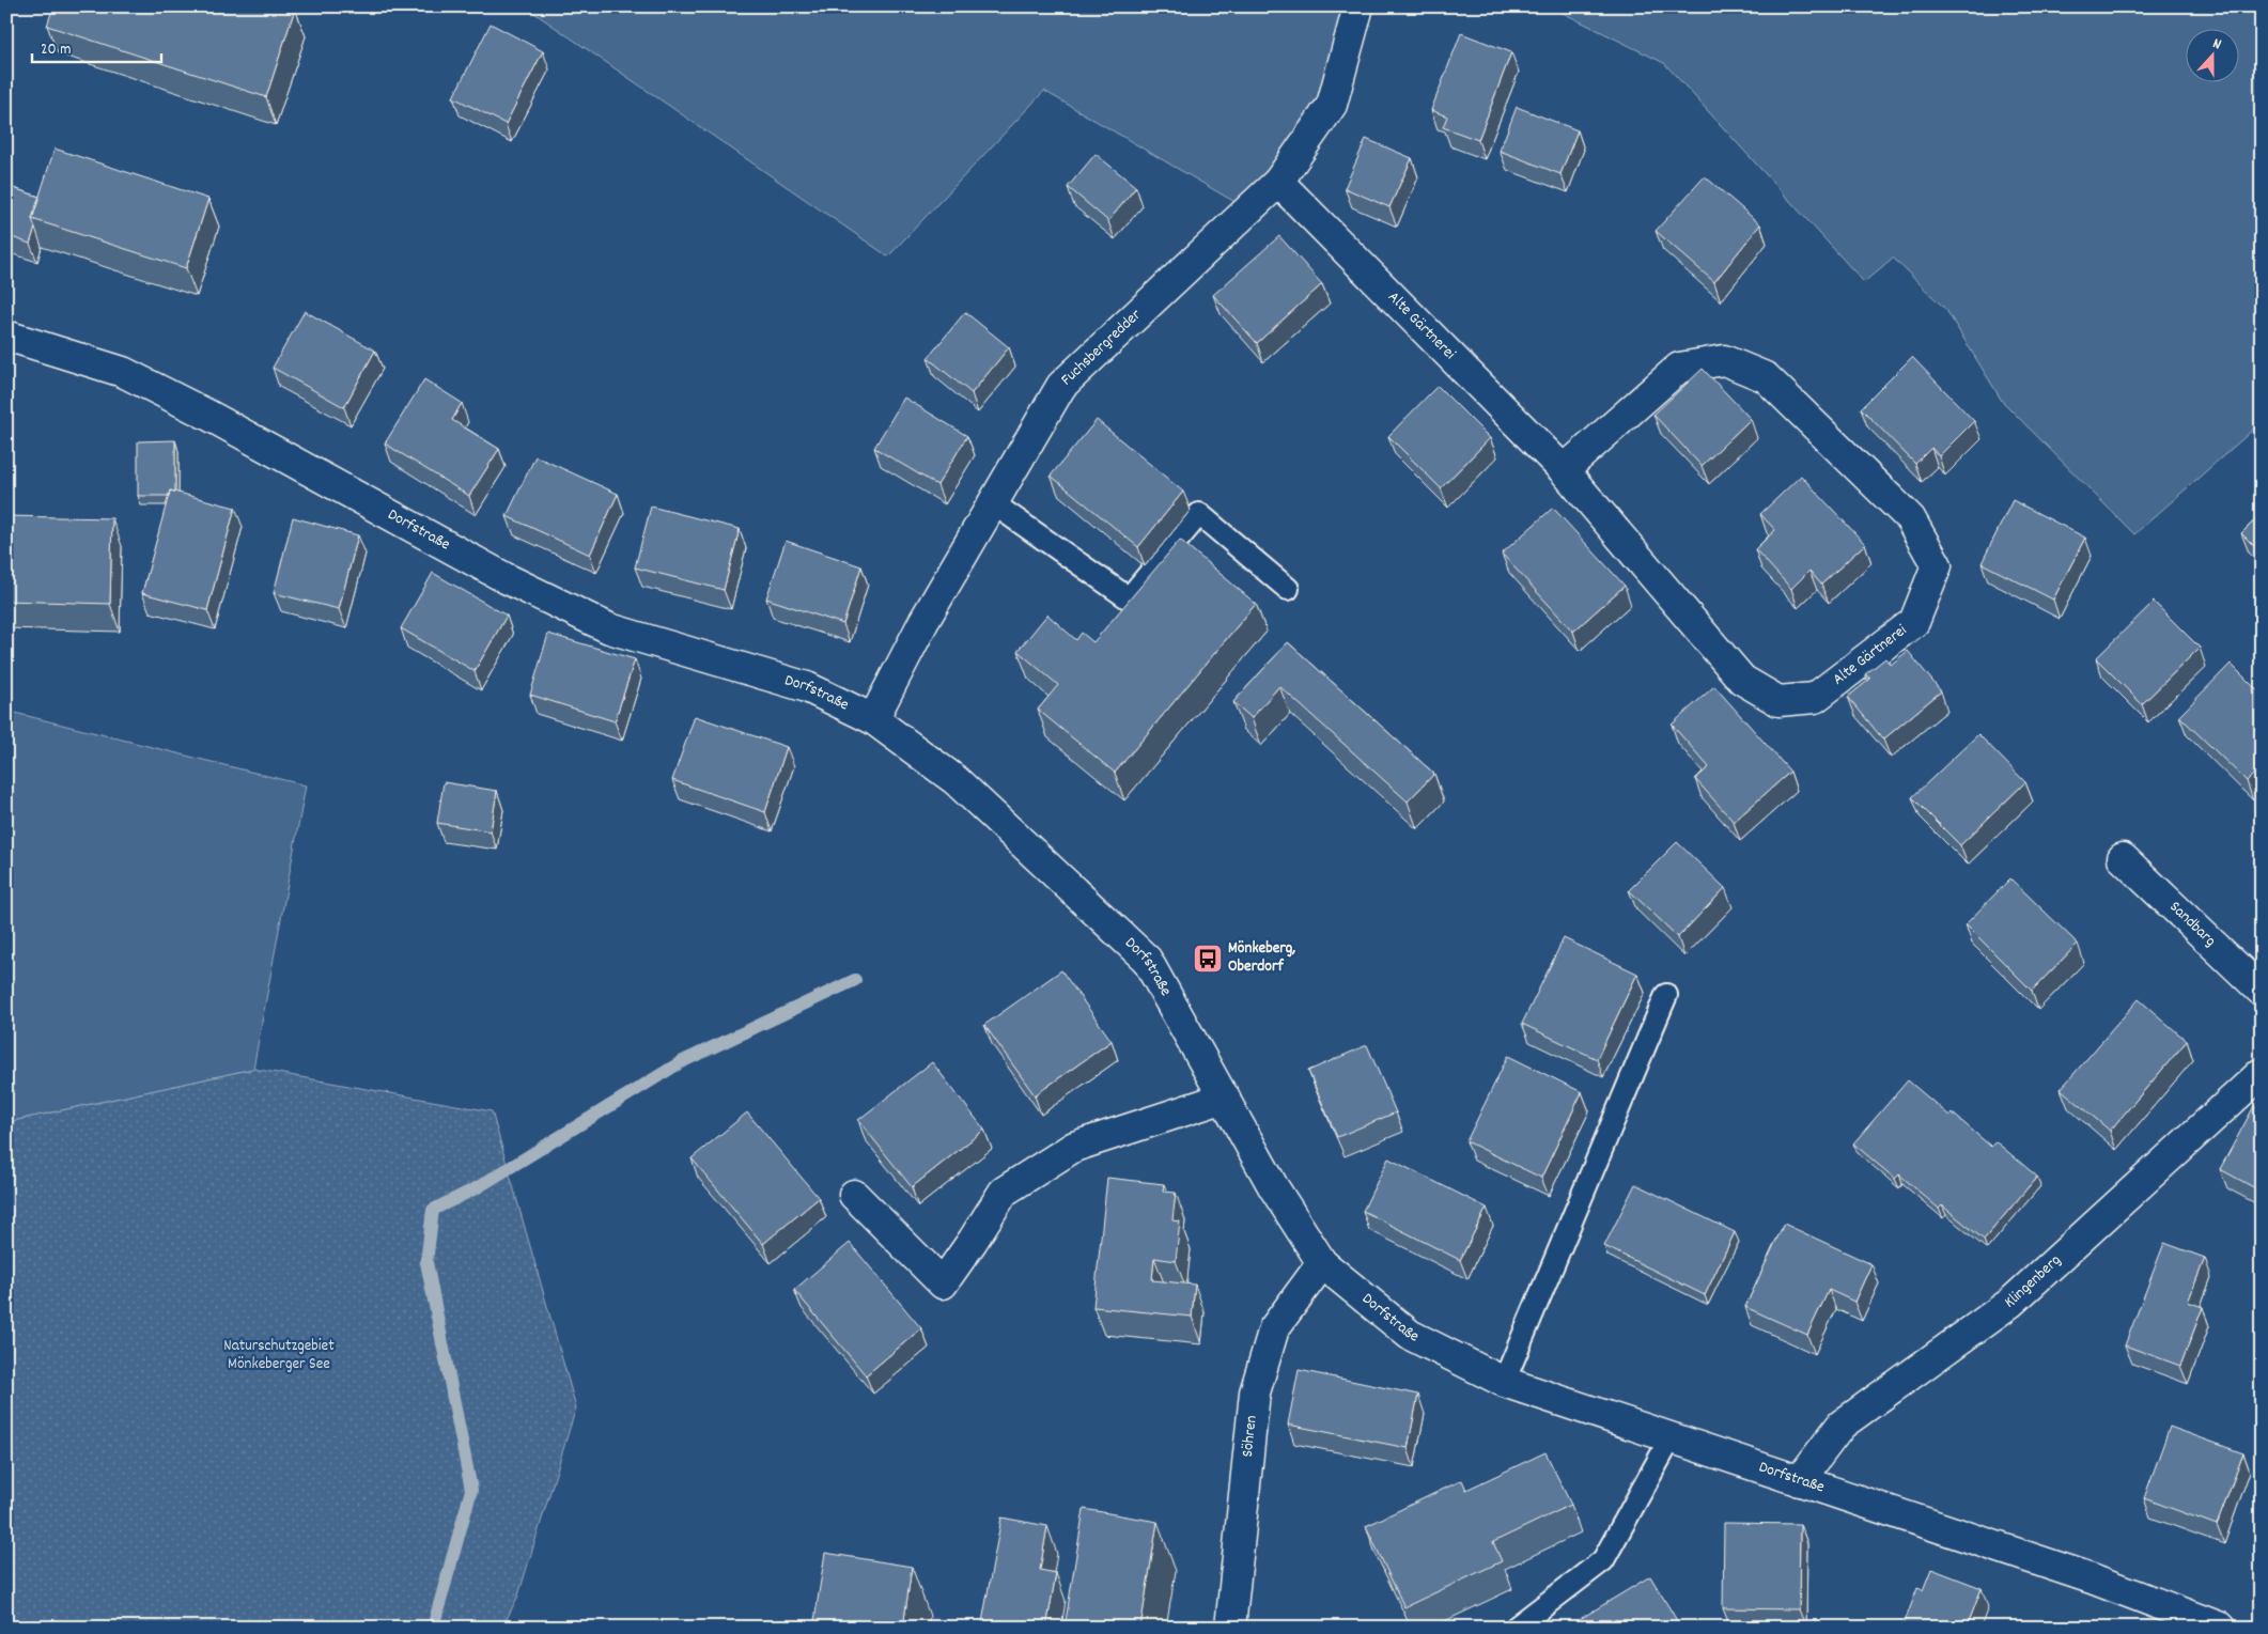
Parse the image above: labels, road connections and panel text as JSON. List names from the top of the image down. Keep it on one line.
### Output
{"streets":{"street":["Alte Gärtnerei","Fuchsbergredder","Dorfstraße","Sandbarg","Klingenberg","Söhren"]},"crossings":[["Alte Gärtnerei","Fuchsbergredder"],["Fuchsbergredder","Dorfstraße"],["Dorfstraße","Klingenberg"],["Dorfstraße","Söhren"]],"parks":["Naturschutzgebiet Mönkeberger See"],"places":{"bus stop":["Mönkeberg, Oberdorf"]},"scale_bar":"20 m","north":"top"}
